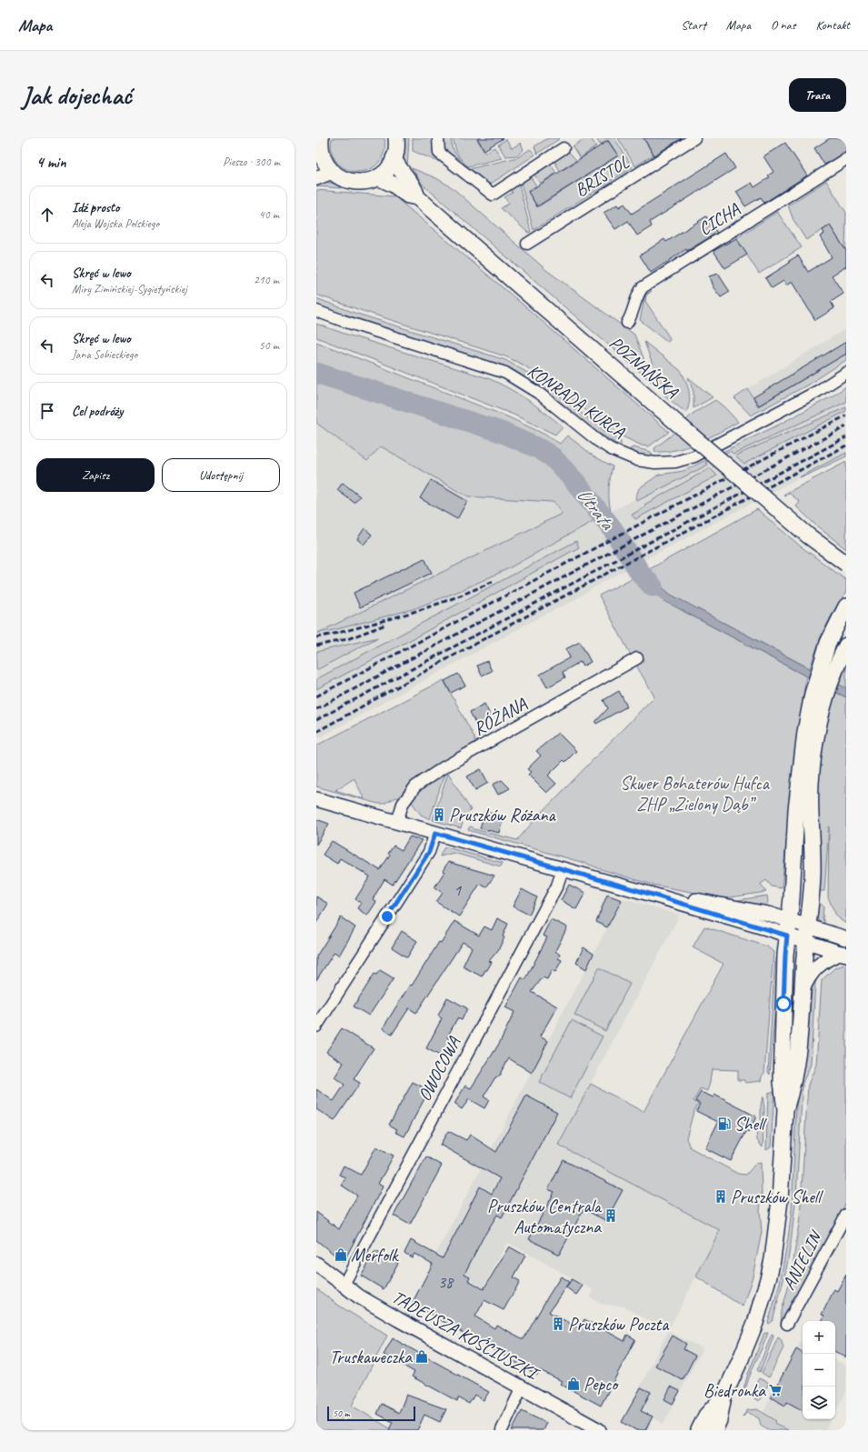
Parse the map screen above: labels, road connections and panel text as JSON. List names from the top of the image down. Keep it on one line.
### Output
{"streets":{"main road":["POZNAŃSKA"],"street":["BRISTOL","CICHA","KONRADA KURCA","RÓŻANA","OWOCOWA","ANIELIN","TADEUSZA KOŚCIUSZKI"]},"crossings":[["OWOCOWA","TADEUSZA KOŚCIUSZKI"]],"water":["Utrata"],"parks":["Skwer Bohaterów Hufca ZHP „Zielony Dąb”"],"places":{"building":["Pruszków Różana","Pruszków Shell","Pruszków Centrala Automatyczna","Pruszków Poczta"],"fuel station":["Shell"],"shop":["Merfolk","Truskaweczka","Pepco"],"supermarket":["Biedronka"]},"house_numbers":["1","38"],"scale_bar":"50 m","page":{"header":"Mapa","nav":["Start","Mapa","O nas","Kontakt"],"buttons":["Trasa",["Zapisz","Udostępnij"]],"title":"Jak dojechać","heading":["4 min","Pieszo · 300 m"],"list":[["Idź prosto","Aleja Wojska Polskiego","40 m"],["Skręć w lewo","Miry Zimińskiej-Sygietyńskiej","210 m"],["Skręć w lewo","Jana Sobieskiego","50 m"],"Cel podróży"],"map_buttons":["+","−"],"scale":"50 m"}}
